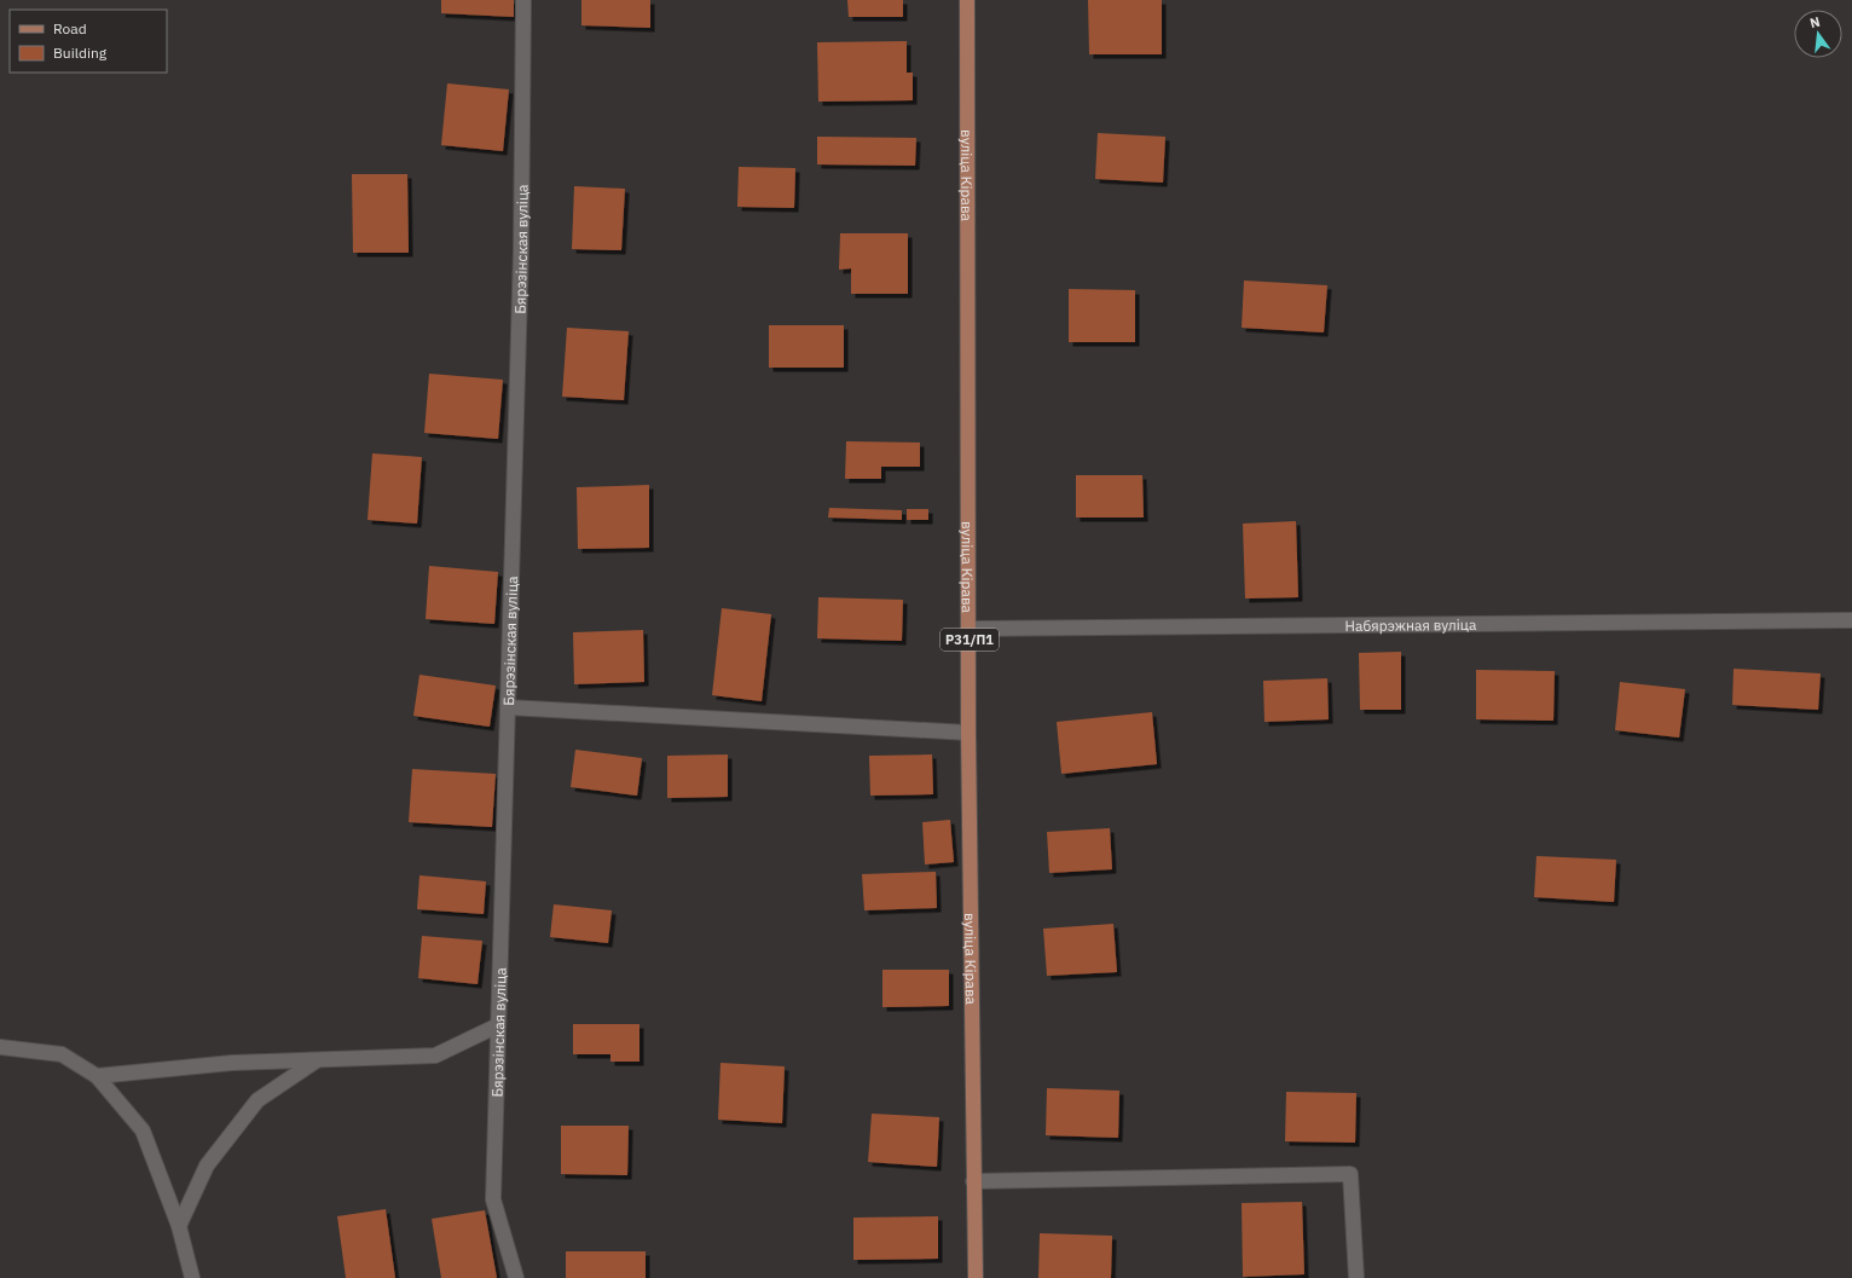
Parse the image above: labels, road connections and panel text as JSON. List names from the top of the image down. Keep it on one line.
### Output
{"streets":{"main road":["вуліца Кірава","Р31/П1"],"street":["Бярэзінская вуліца","Набярэжная вуліца"]},"crossings":[["вуліца Кірава","Набярэжная вуліца"]],"legend":["Road","Building"],"north":"top"}
